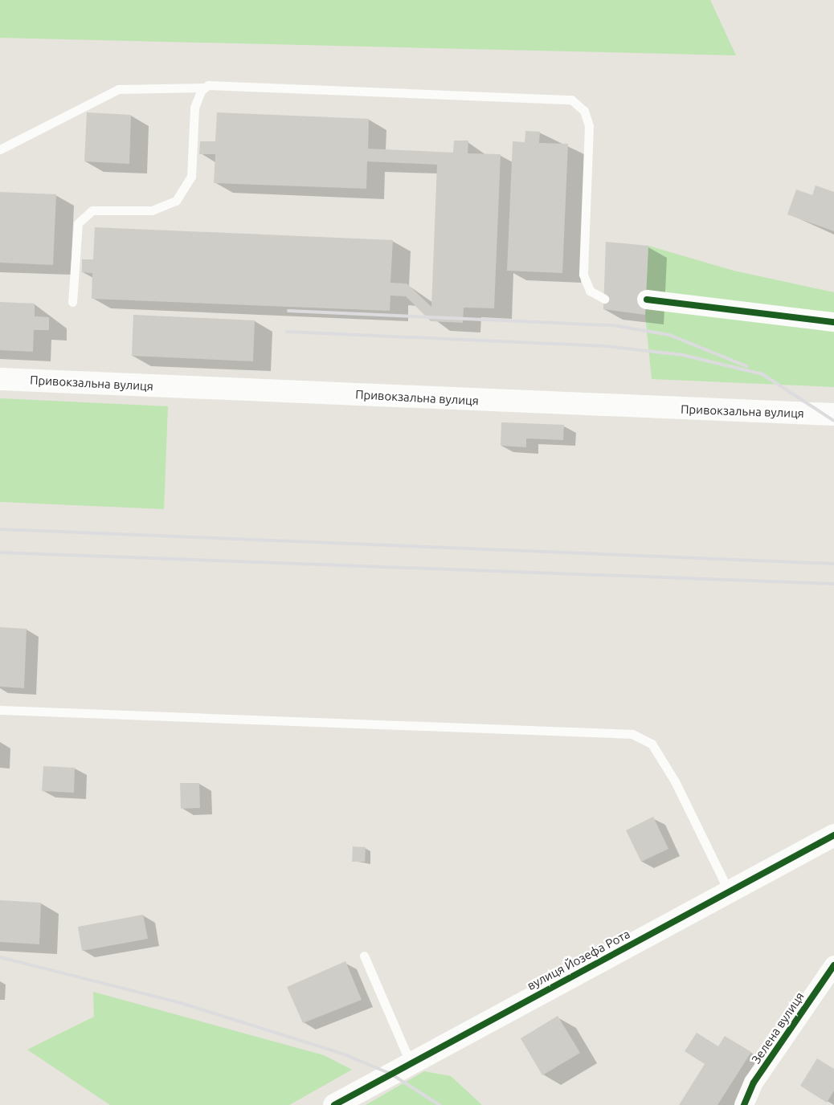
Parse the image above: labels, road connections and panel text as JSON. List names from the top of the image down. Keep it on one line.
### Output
{"streets":{"main road":["Привокзальна вулиця","вулиця Йозефа Рота"],"street":["Зелена вулиця"]}}
